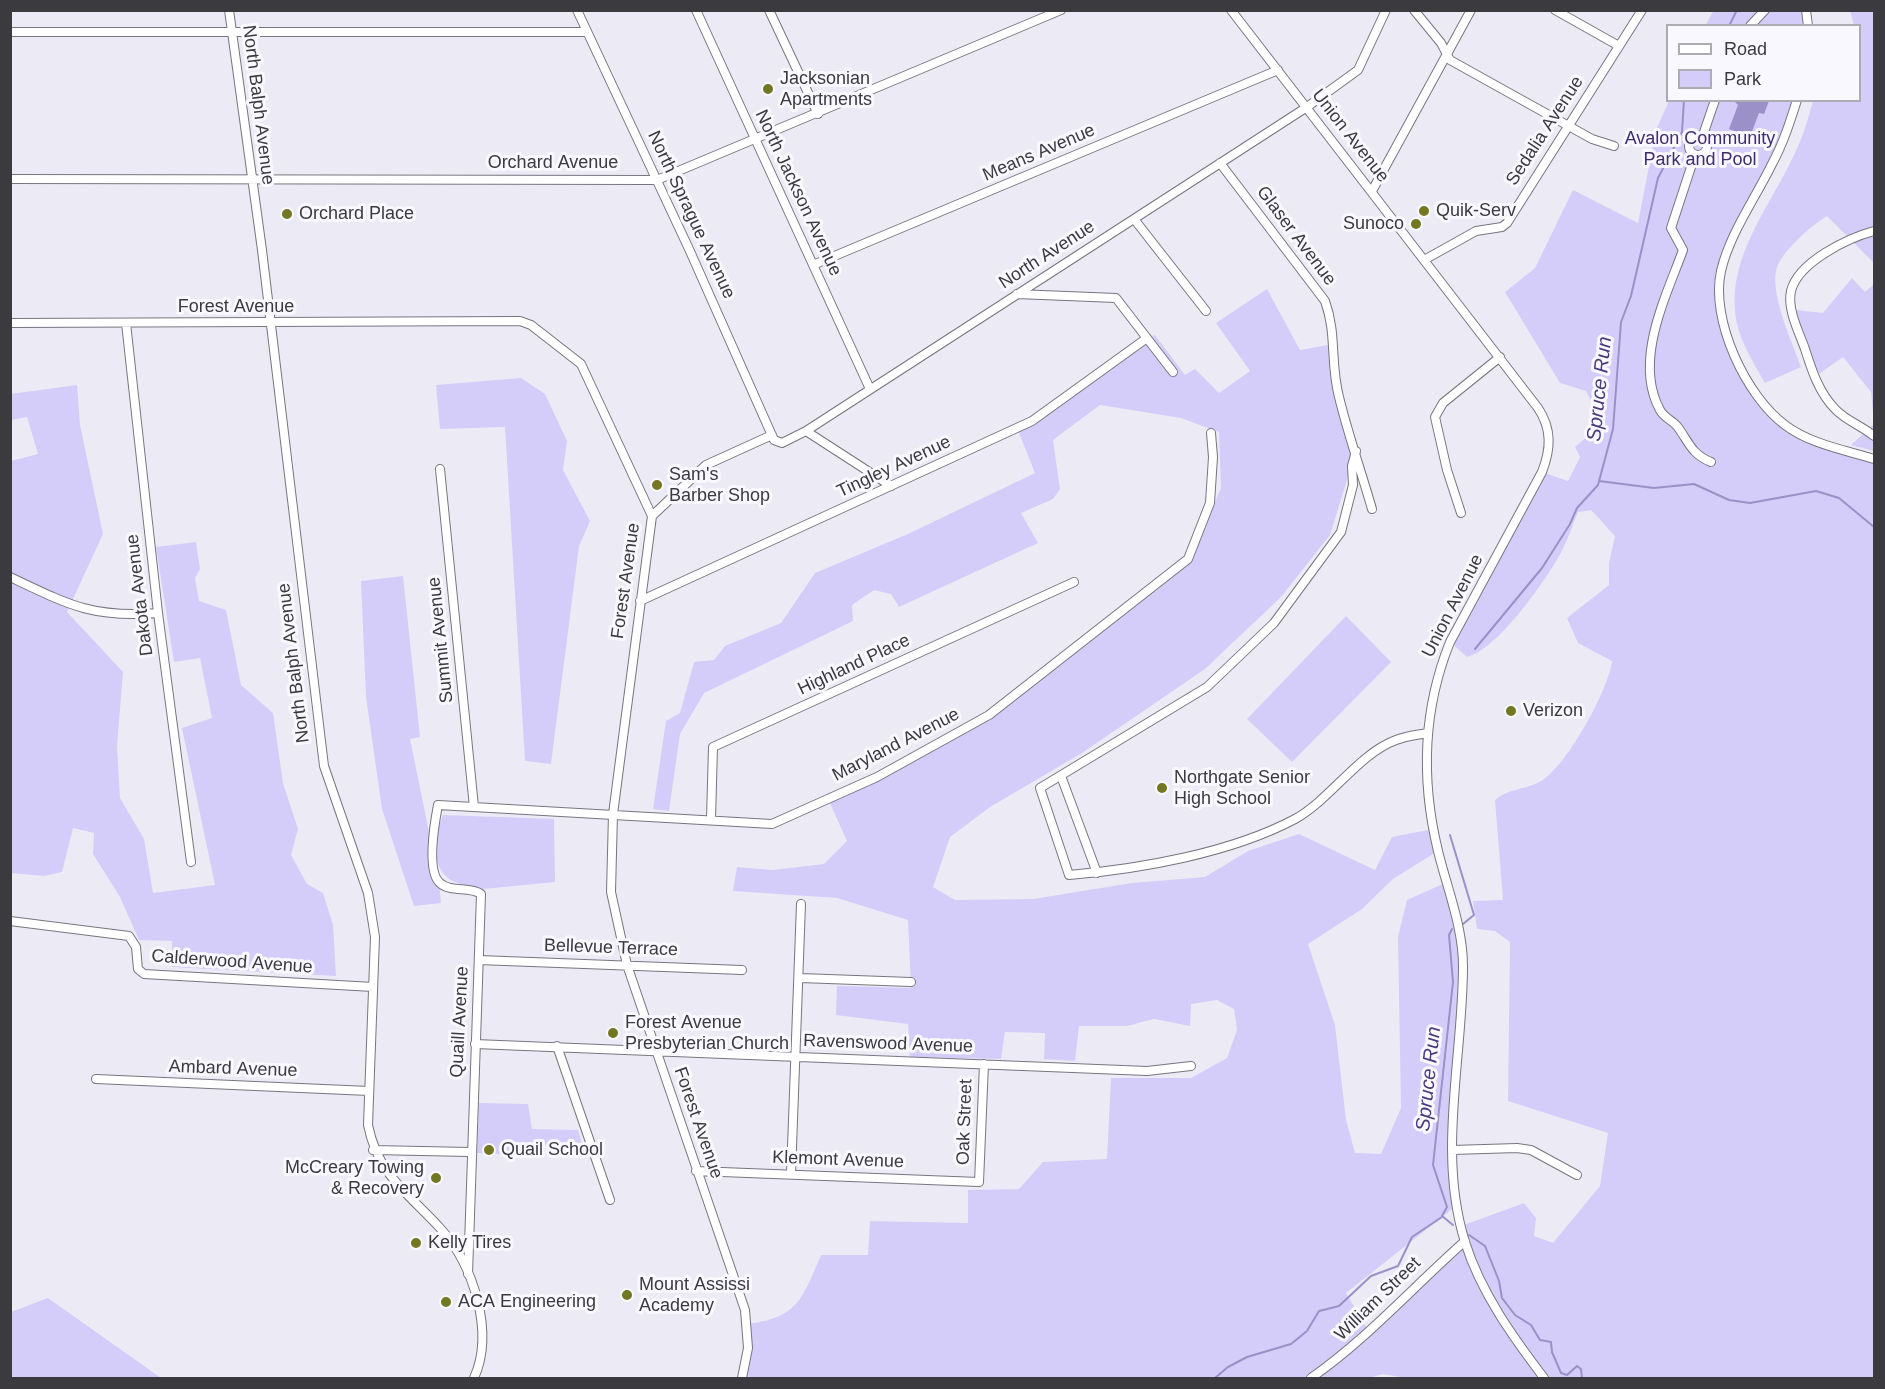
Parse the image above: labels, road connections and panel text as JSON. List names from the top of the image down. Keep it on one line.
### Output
{"streets":{"street":["North Balph Avenue","Sedalia Avenue","Union Avenue","Means Avenue","Orchard Avenue","North Jackson Avenue","North Sprague Avenue","Glaser Avenue","North Avenue","Forest Avenue","Tingley Avenue","Dakota Avenue","Summit Avenue","Highland Place","Maryland Avenue","Bellevue Terrace","Calderwood Avenue","Quaill Avenue","Ravenswood Avenue","Ambard Avenue","Oak Street","Klemont Avenue","William Street"]},"crossings":[["North Balph Avenue","Orchard Avenue"],["North Balph Avenue","Forest Avenue"],["North Balph Avenue","Calderwood Avenue"],["North Balph Avenue","Quaill Avenue"],["North Balph Avenue","Ambard Avenue"],["Sedalia Avenue","Union Avenue"],["Union Avenue","Means Avenue"],["Union Avenue","North Avenue"],["Union Avenue","William Street"],["Means Avenue","North Jackson Avenue"],["Orchard Avenue","North Jackson Avenue"],["Orchard Avenue","North Sprague Avenue"],["North Jackson Avenue","North Avenue"],["North Sprague Avenue","North Avenue"],["Glaser Avenue","North Avenue"],["Forest Avenue","Tingley Avenue"],["Forest Avenue","Dakota Avenue"],["Forest Avenue","Maryland Avenue"],["Forest Avenue","Bellevue Terrace"],["Forest Avenue","Ravenswood Avenue"],["Forest Avenue","Klemont Avenue"],["Summit Avenue","Maryland Avenue"],["Highland Place","Maryland Avenue"],["Maryland Avenue","Quaill Avenue"],["Bellevue Terrace","Quaill Avenue"],["Quaill Avenue","Ravenswood Avenue"],["Ravenswood Avenue","Oak Street"],["Oak Street","Klemont Avenue"]],"water":["Spruce Run"],"parks":["Avalon Community Park and Pool"],"places":["Jacksonian Apartments","Quik-Serv","Orchard Place","Sunoco","Sam's Barber Shop","Verizon","Northgate Senior High School","Forest Avenue Presbyterian Church","Quail School","McCreary Towing & Recovery","Kelly Tires","Mount Assissi Academy","ACA Engineering"],"legend":["Road","Park"]}
